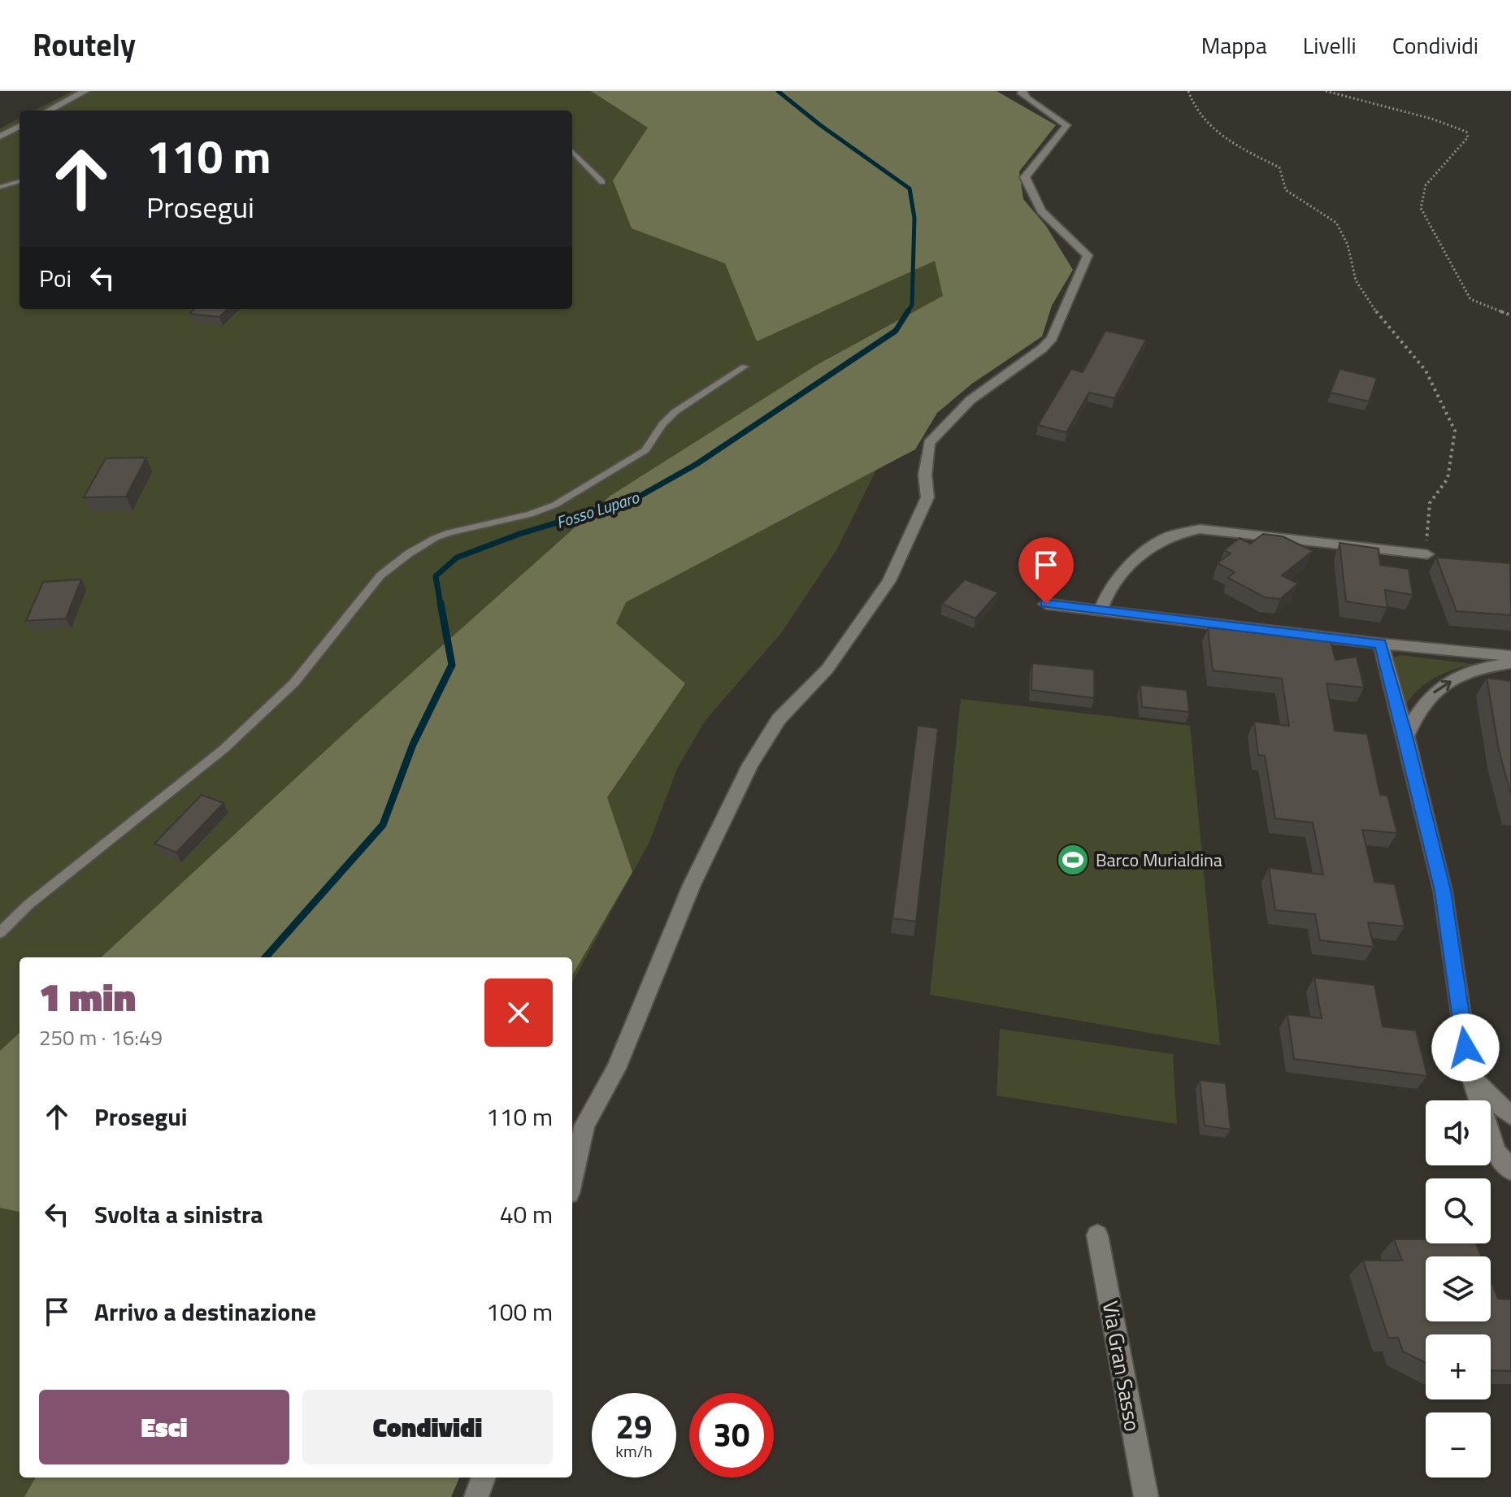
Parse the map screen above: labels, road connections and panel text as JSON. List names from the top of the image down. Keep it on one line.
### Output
{"streets":{"street":["Via Gran Sasso"]},"water":["Fosso Luparo"],"places":{"sports":["Barco Murialdina"]},"page":{"header":"Routely","nav":["Mappa","Livelli","Condividi"],"turn":["110 m","Prosegui"],"then":"Poi","heading":["1 min","250 m · 16:49"],"list":[{"name":"Prosegui","value":"110 m"},{"name":"Svolta a sinistra","value":"40 m"},{"name":"Arrivo a destinazione","value":"100 m"}],"map_buttons":["+","−"],"buttons":["Esci","Condividi"],"speed":"29 km/h","limit":"30"}}
